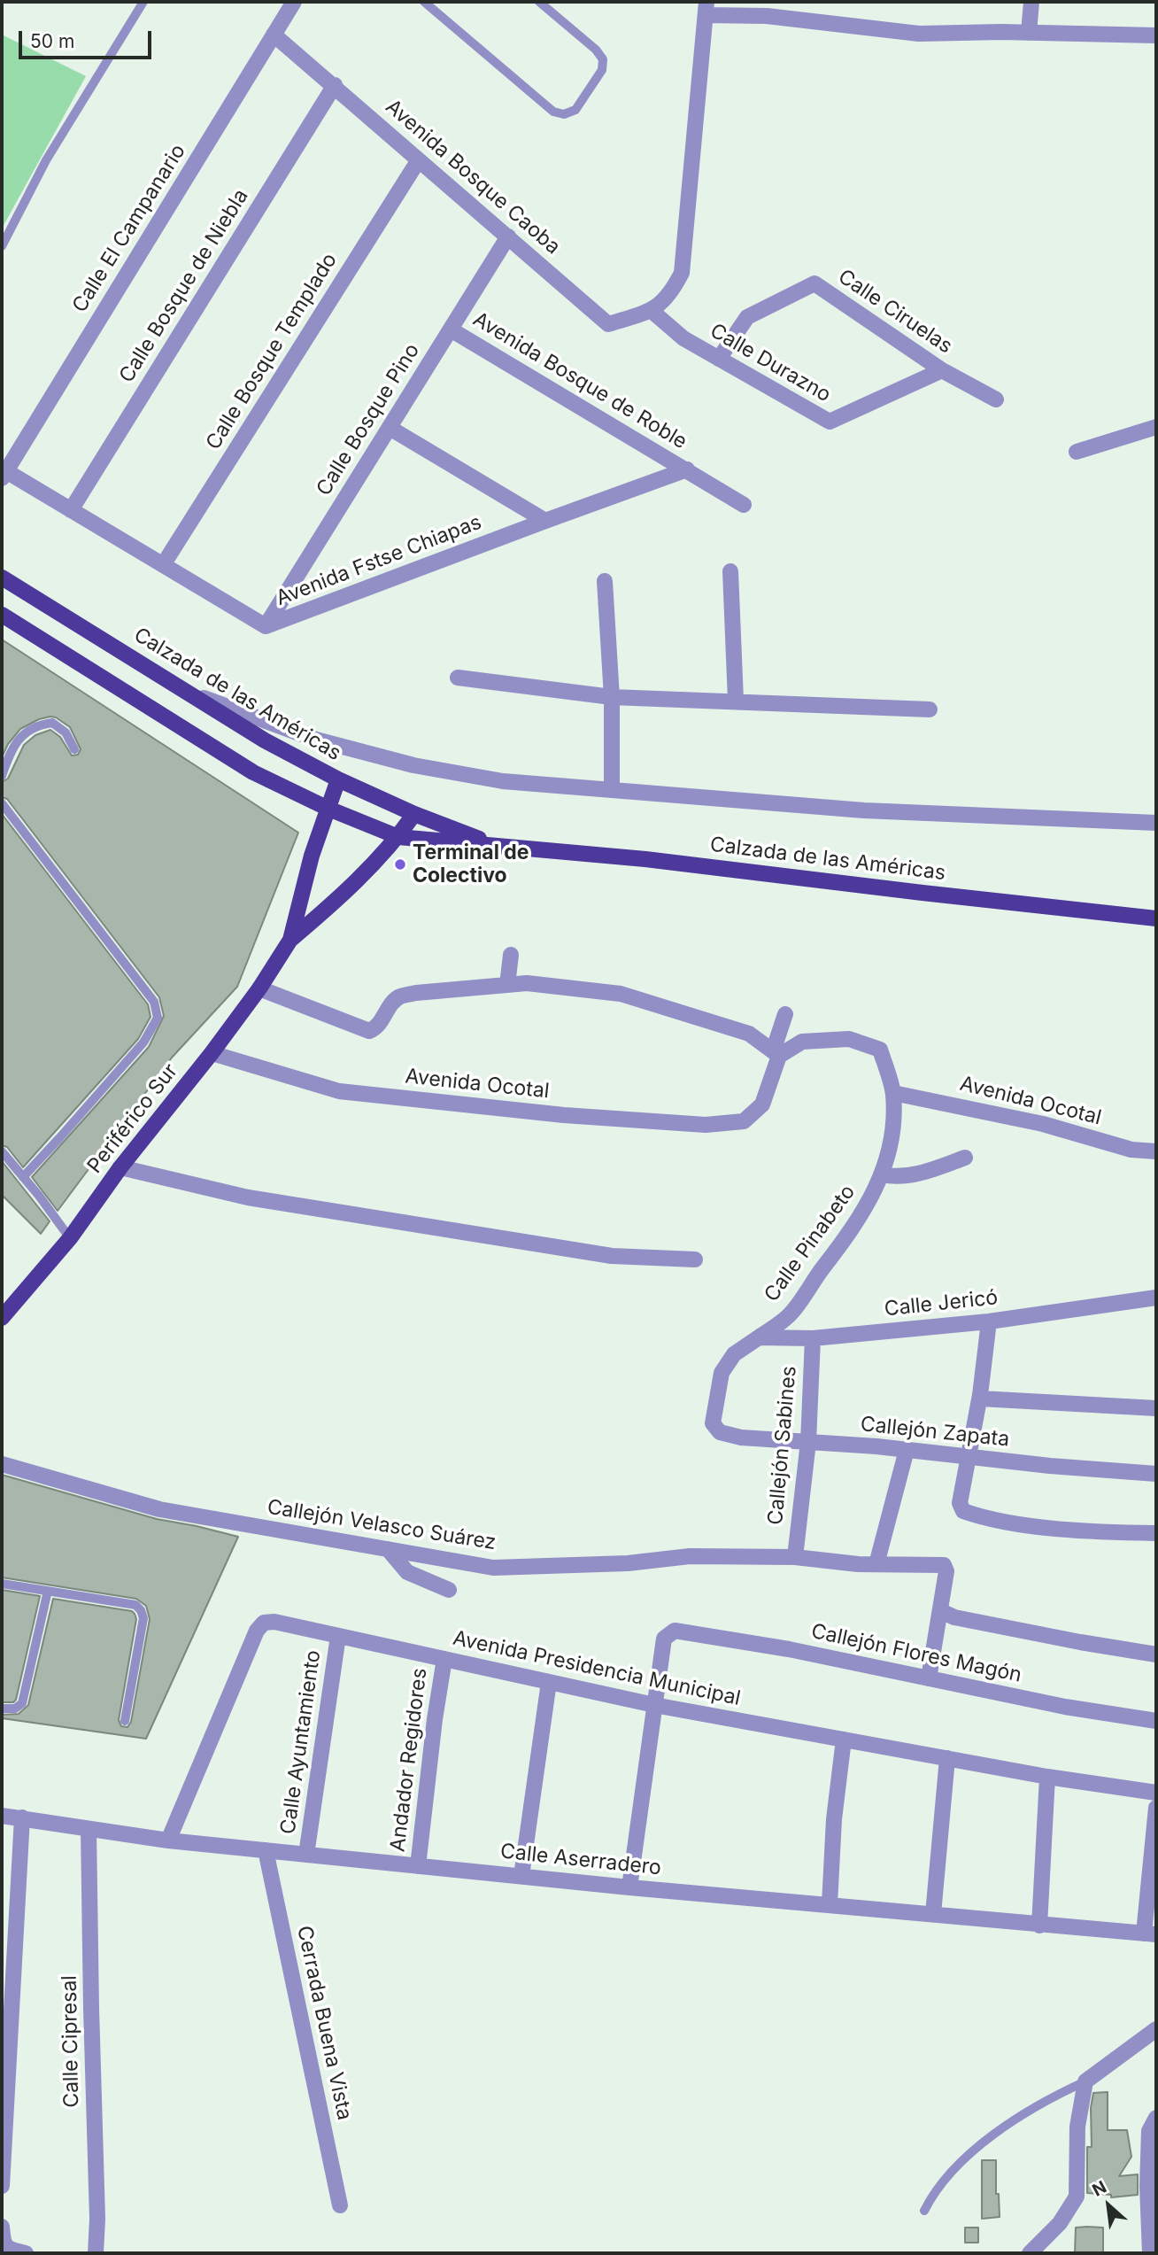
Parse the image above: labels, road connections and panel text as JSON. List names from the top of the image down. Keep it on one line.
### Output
{"streets":{"main road":["Calzada de las Américas","Periférico Sur"],"street":["Avenida Bosque Caoba","Calle El Campanario","Calle Bosque de Niebla","Calle Ciruelas","Calle Bosque Templado","Calle Durazno","Avenida Bosque de Roble","Calle Bosque Pino","Avenida Fstse Chiapas","Avenida Ocotal","Calle Pinabeto","Calle Jericó","Callejón Zapata","Callejón Sabines","Callejón Velasco Suárez","Callejón Flores Magón","Avenida Presidencia Municipal","Calle Ayuntamiento","Andador Regidores","Calle Aserradero","Cerrada Buena Vista","Calle Cipresal"]},"crossings":[["Avenida Bosque Caoba","Calle El Campanario"],["Avenida Bosque Caoba","Calle Bosque de Niebla"],["Avenida Bosque Caoba","Calle Bosque Templado"],["Avenida Bosque Caoba","Calle Durazno"],["Avenida Bosque Caoba","Calle Bosque Pino"],["Calle El Campanario","Avenida Fstse Chiapas"],["Calle Bosque de Niebla","Avenida Fstse Chiapas"],["Calle Ciruelas","Calle Durazno"],["Calle Bosque Templado","Avenida Fstse Chiapas"],["Avenida Bosque de Roble","Calle Bosque Pino"],["Avenida Bosque de Roble","Avenida Fstse Chiapas"],["Calle Bosque Pino","Avenida Fstse Chiapas"],["Calzada de las Américas","Periférico Sur"],["Avenida Ocotal","Periférico Sur"],["Avenida Ocotal","Calle Pinabeto"],["Calle Pinabeto","Calle Jericó"],["Calle Pinabeto","Callejón Zapata"],["Calle Jericó","Callejón Zapata"],["Calle Jericó","Callejón Sabines"],["Callejón Zapata","Callejón Sabines"],["Callejón Sabines","Callejón Velasco Suárez"],["Callejón Flores Magón","Avenida Presidencia Municipal"],["Avenida Presidencia Municipal","Calle Ayuntamiento"],["Avenida Presidencia Municipal","Andador Regidores"],["Avenida Presidencia Municipal","Calle Aserradero"],["Calle Ayuntamiento","Calle Aserradero"],["Andador Regidores","Calle Aserradero"],["Calle Aserradero","Cerrada Buena Vista"],["Calle Aserradero","Calle Cipresal"]],"places":["Terminal de Colectivo"],"scale_bar":"50 m","north":"top left"}
